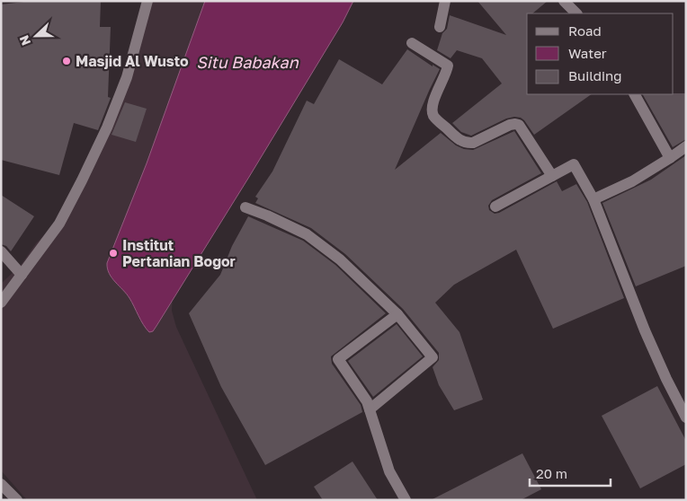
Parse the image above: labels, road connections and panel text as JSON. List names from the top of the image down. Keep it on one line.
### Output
{"water":["Situ Babakan"],"places":["Masjid Al Wusto","Institut Pertanian Bogor"],"legend":["Road","Water","Building"],"scale_bar":"20 m","north":"left"}
